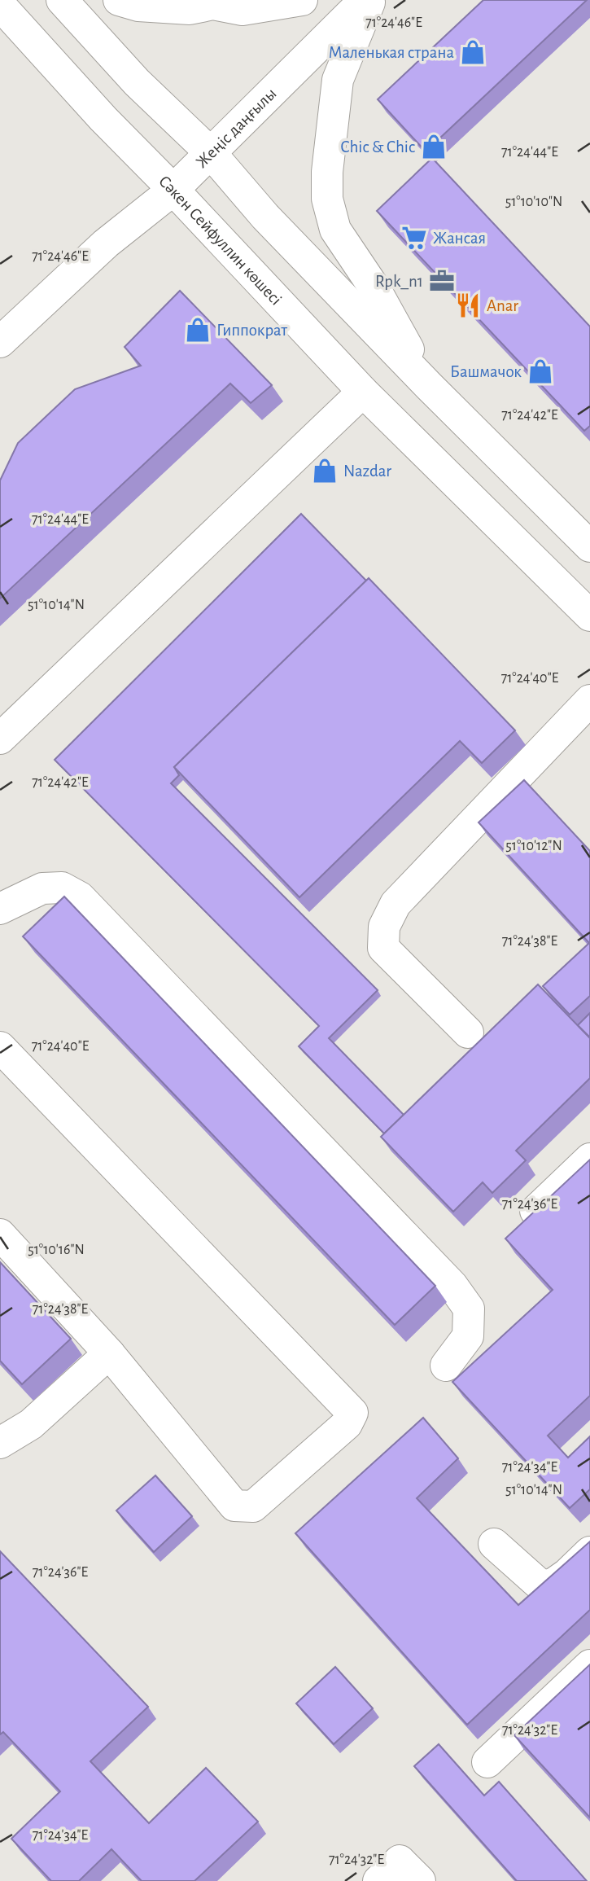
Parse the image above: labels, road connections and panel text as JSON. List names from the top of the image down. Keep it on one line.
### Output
{"streets":{"main road":["Жеңіс даңғылы","Сәкен Сейфуллин көшесі"]},"crossings":[["Жеңіс даңғылы","Сәкен Сейфуллин көшесі"]],"places":{"shop":["Маленькая страна","Chic & Chic","Гиппократ","Башмачок","Nazdar"],"supermarket":["Жансая"],"office":["Rpk_n1"],"restaurant":["Anar"]},"coordinates":["71°24'46\"E","71°24'44\"E","51°10'10\"N","71°24'42\"E","51°10'14\"N","71°24'40\"E","51°10'12\"N","71°24'38\"E","71°24'36\"E","51°10'16\"N","71°24'34\"E","71°24'32\"E"]}
